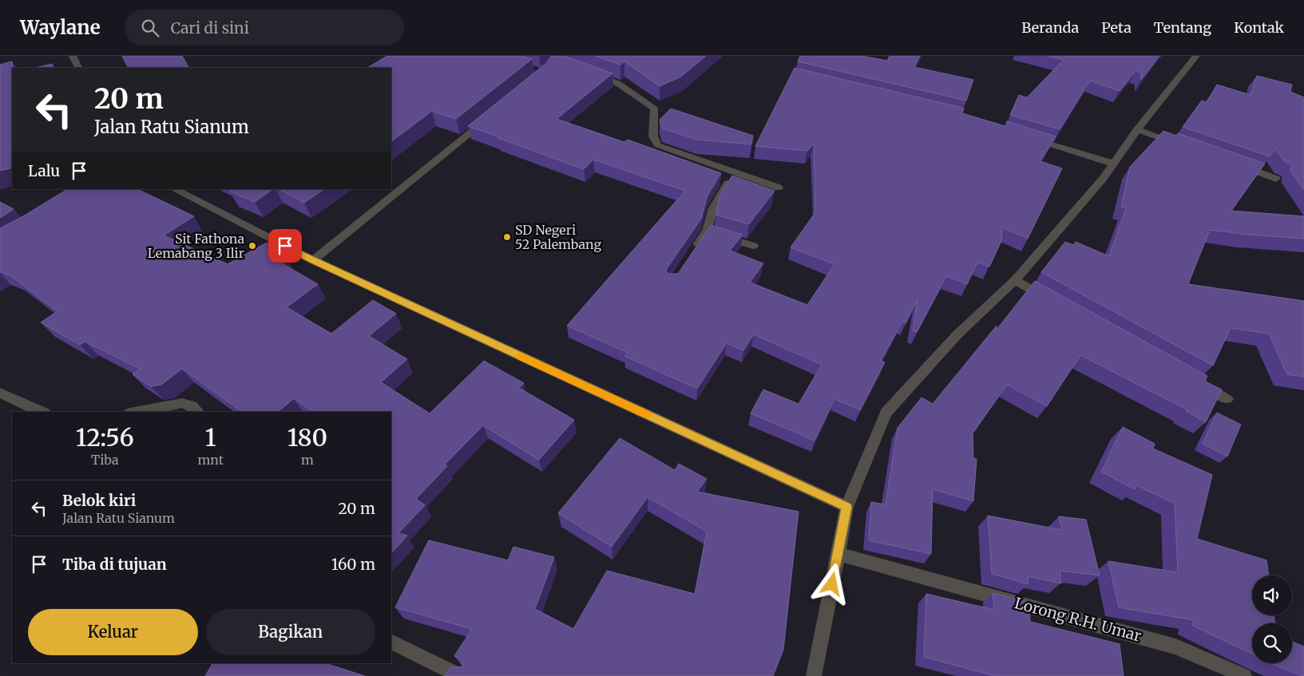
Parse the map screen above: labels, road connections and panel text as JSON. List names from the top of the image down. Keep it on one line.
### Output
{"streets":{"street":["Lorong R.H. Umar"]},"places":["SD Negeri 52 Palembang","Sit Fathona Lemabang 3 Ilir"],"page":{"header":"Waylane","search":"Cari di sini","nav":["Beranda","Peta","Tentang","Kontak"],"turn":["20 m","Jalan Ratu Sianum"],"then":"Lalu","eta":["12:56","Tiba","1","mnt","180","m"],"list":[{"name":"Belok kiri","note":"Jalan Ratu Sianum","value":"20 m"},{"name":"Tiba di tujuan","value":"160 m"}],"buttons":["Keluar","Bagikan"]}}
